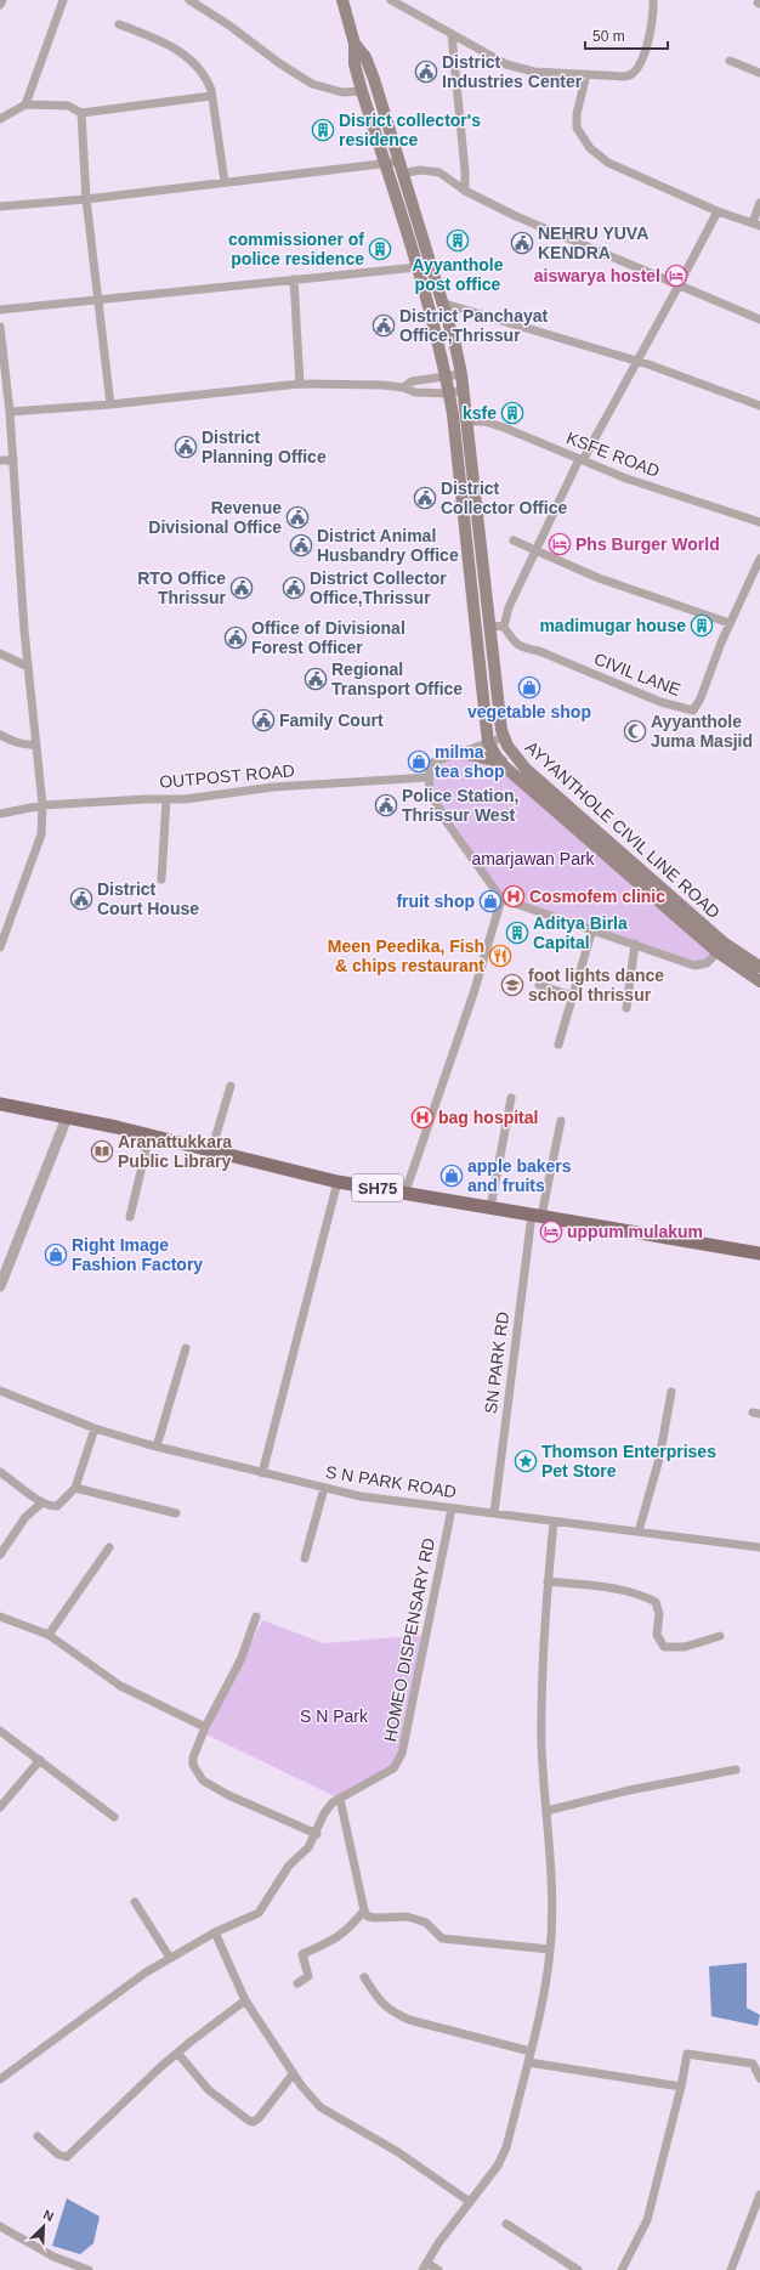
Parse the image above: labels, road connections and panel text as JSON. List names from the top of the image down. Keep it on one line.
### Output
{"streets":{"main road":["AYYANTHOLE CIVIL LINE ROAD","SH75"],"street":["KSFE ROAD","CIVIL LANE","OUTPOST ROAD","SN PARK RD","S N PARK ROAD","HOMEO DISPENSARY RD"]},"crossings":[["KSFE ROAD","AYYANTHOLE CIVIL LINE ROAD"],["SH75","SN PARK RD"],["SN PARK RD","S N PARK ROAD"],["S N PARK ROAD","HOMEO DISPENSARY RD"]],"parks":["amarjawan Park","S N Park"],"places":{"public building":["District Industries Center","NEHRU YUVA KENDRA","District Panchayat Office,Thrissur","District Planning Office","District Collector Office","Revenue Divisional Office","District Animal Husbandry Office","RTO Office Thrissur","District Collector Office,Thrissur","Office of Divisional Forest Officer","Regional Transport Office","Family Court","Police Station, Thrissur West","District Court House"],"building":["Disrict collector's residence","Ayyanthole post office","commissioner of police residence","ksfe","madimugar house","Aditya Birla Capital"],"hotel":["aiswarya hostel","Phs Burger World","uppum mulakum"],"shop":["vegetable shop","milma tea shop","fruit shop","apple bakers and fruits","Right Image Fashion Factory"],"mosque":["Ayyanthole Juma Masjid"],"hospital":["Cosmofem clinic","bag hospital"],"restaurant":["Meen Peedika, Fish & chips restaurant"],"school or university":["foot lights dance school thrissur"],"library":["Aranattukkara Public Library"],"place":["Thomson Enterprises Pet Store"]},"scale_bar":"50 m","north":"top right"}
